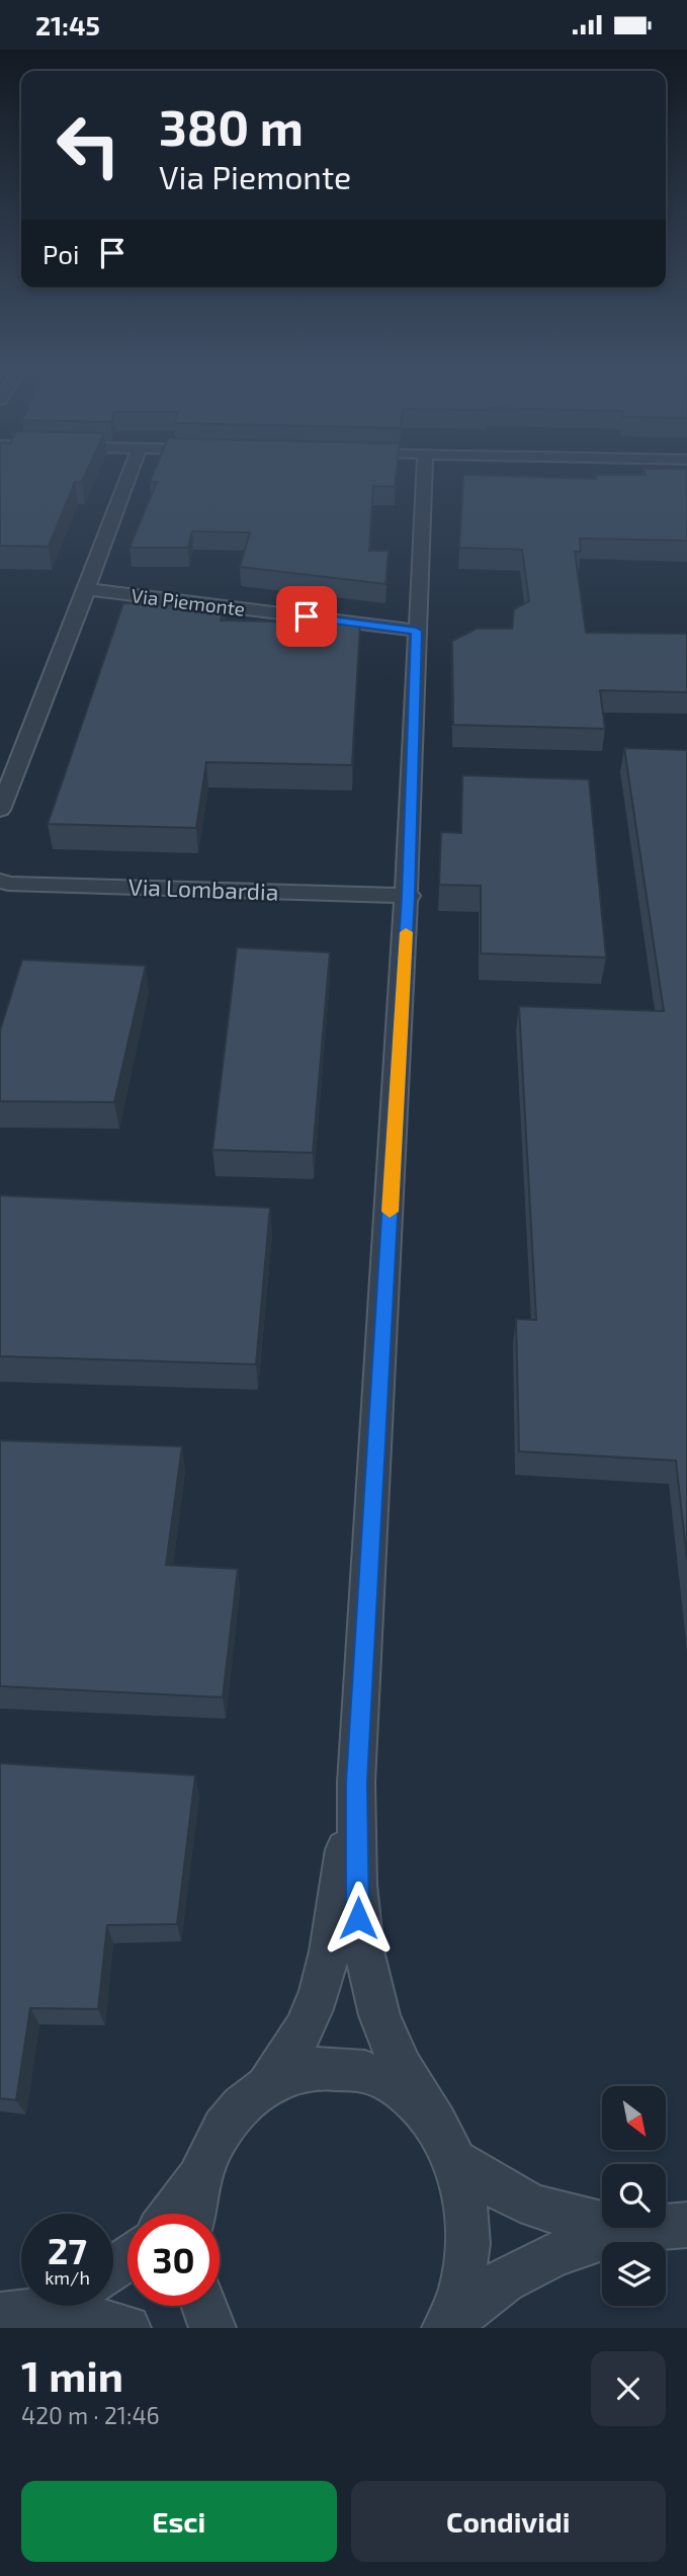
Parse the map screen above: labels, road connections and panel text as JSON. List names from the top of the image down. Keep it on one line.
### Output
{"streets":{"street":["Via Piemonte","Via Lombardia"]},"north":"bottom right","page":{"status":"21:45","turn":["380 m","Via Piemonte"],"then":"Poi","speed":"27 km/h","limit":"30","heading":["1 min","420 m · 21:46"],"buttons":["Esci","Condividi"]}}
